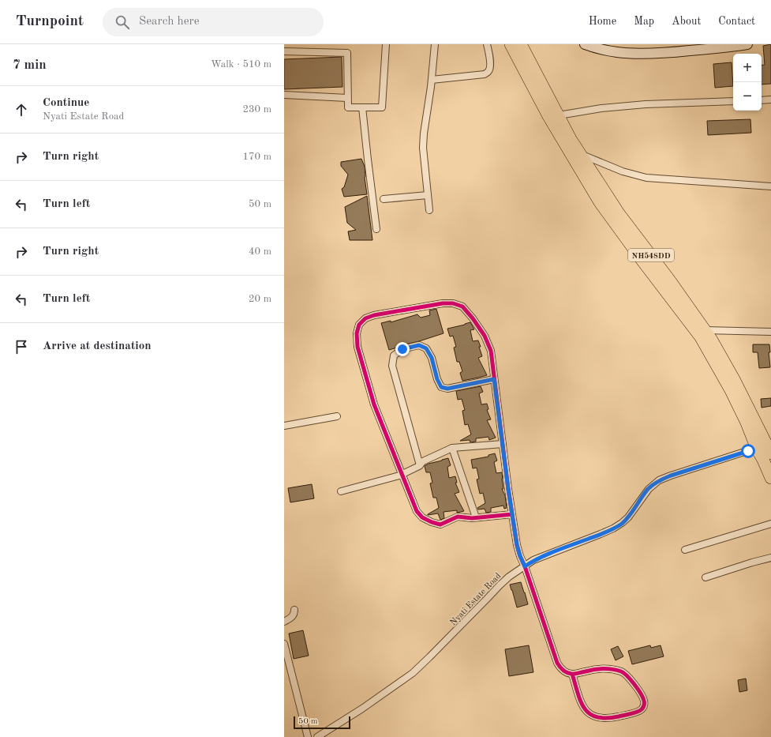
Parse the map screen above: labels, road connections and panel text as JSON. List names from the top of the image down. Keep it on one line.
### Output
{"streets":{"highway":["NH548DD"],"street":["Nyati Estate Road"]},"crossings":[["NH548DD","Nyati Estate Road"]],"scale_bar":"50 m","page":{"header":"Turnpoint","search":"Search here","nav":["Home","Map","About","Contact"],"heading":["7 min","Walk · 510 m"],"map_buttons":["+","−"],"list":[["Continue","Nyati Estate Road","230 m"],["Turn right","170 m"],["Turn left","50 m"],["Turn right","40 m"],["Turn left","20 m"],"Arrive at destination"],"scale":"50 m"}}
